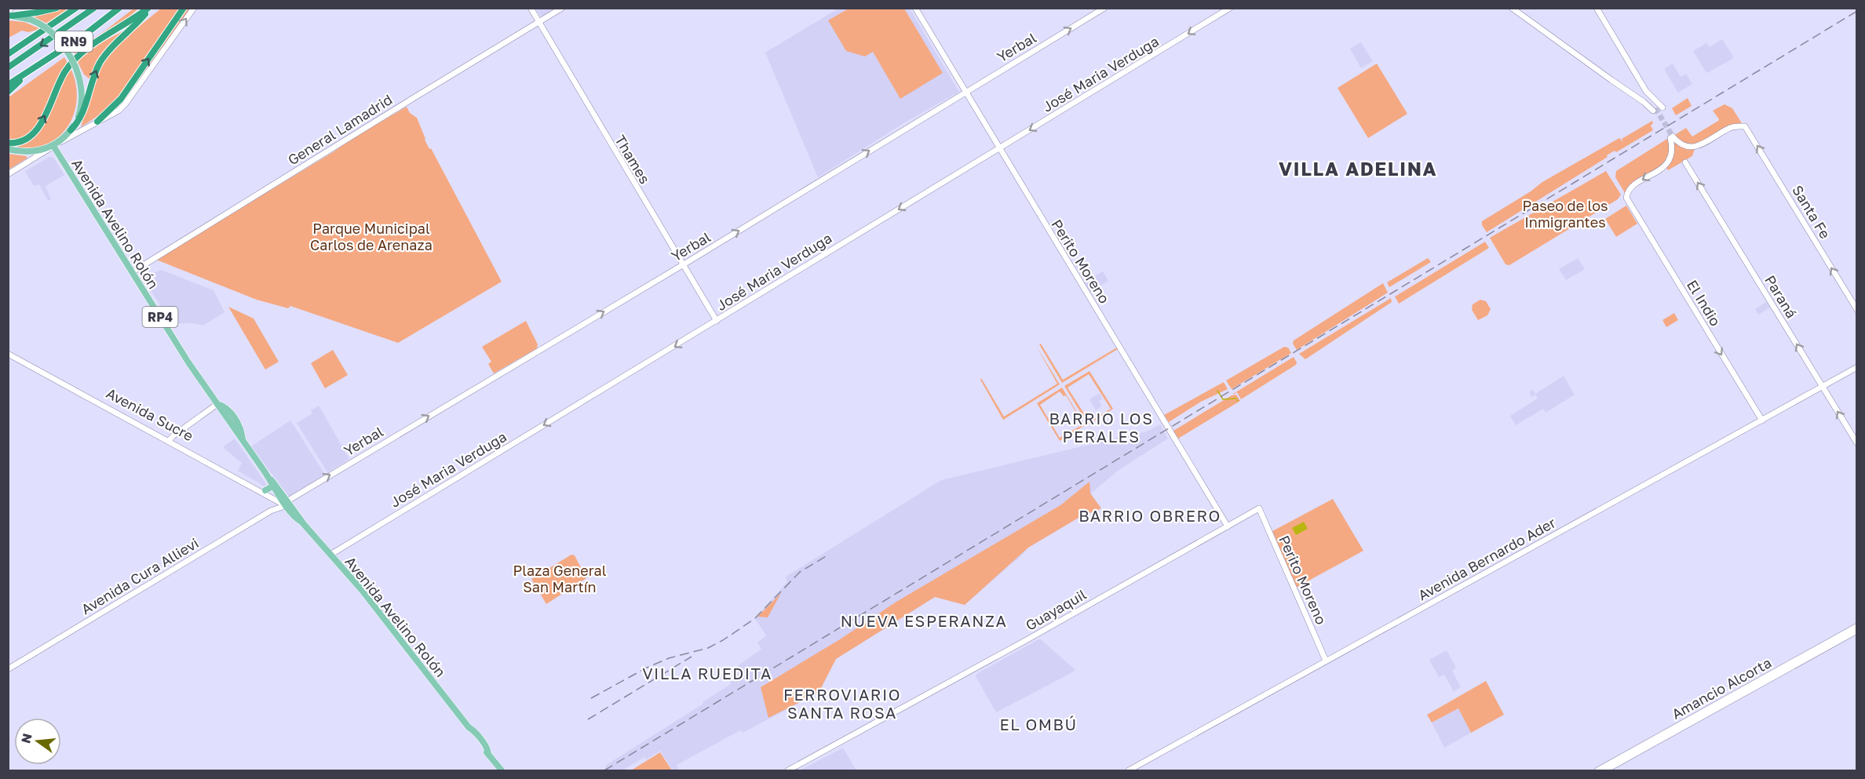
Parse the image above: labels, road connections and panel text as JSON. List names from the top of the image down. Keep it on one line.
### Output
{"streets":{"highway":["RN9"],"main road":["Avenida Avelino Rolón","RP4"],"street":["Yerbal","José Maria Verduga","General Lamadrid","Thames","Santa Fe","Perito Moreno","Paraná","El Indio","Avenida Sucre","Avenida Bernardo Ader","Avenida Cura Allievi","Guayaquil","Amancio Alcorta"]},"crossings":[["Yerbal","Thames"],["Yerbal","Avenida Avelino Rolón"],["Yerbal","Perito Moreno"],["Yerbal","Avenida Sucre"],["Yerbal","Avenida Cura Allievi"],["José Maria Verduga","Thames"],["José Maria Verduga","Avenida Avelino Rolón"],["José Maria Verduga","Perito Moreno"],["General Lamadrid","Thames"],["General Lamadrid","Avenida Avelino Rolón"],["Santa Fe","El Indio"],["Avenida Avelino Rolón","Avenida Sucre"],["Avenida Avelino Rolón","Avenida Cura Allievi"],["Perito Moreno","Avenida Bernardo Ader"],["Perito Moreno","Guayaquil"],["Paraná","Avenida Bernardo Ader"],["El Indio","Avenida Bernardo Ader"],["Avenida Sucre","Avenida Cura Allievi"]],"one_way":["Yerbal","José Maria Verduga","Paraná","El Indio"],"districts":["VILLA ADELINA","BARRIO LOS PERALES","BARRIO OBRERO","NUEVA ESPERANZA","VILLA RUEDITA","FERROVIARIO SANTA ROSA","EL OMBÚ"],"parks":["Paseo de los Inmigrantes","Parque Municipal Carlos de Arenaza","Plaza General San Martín"],"north":"left"}
